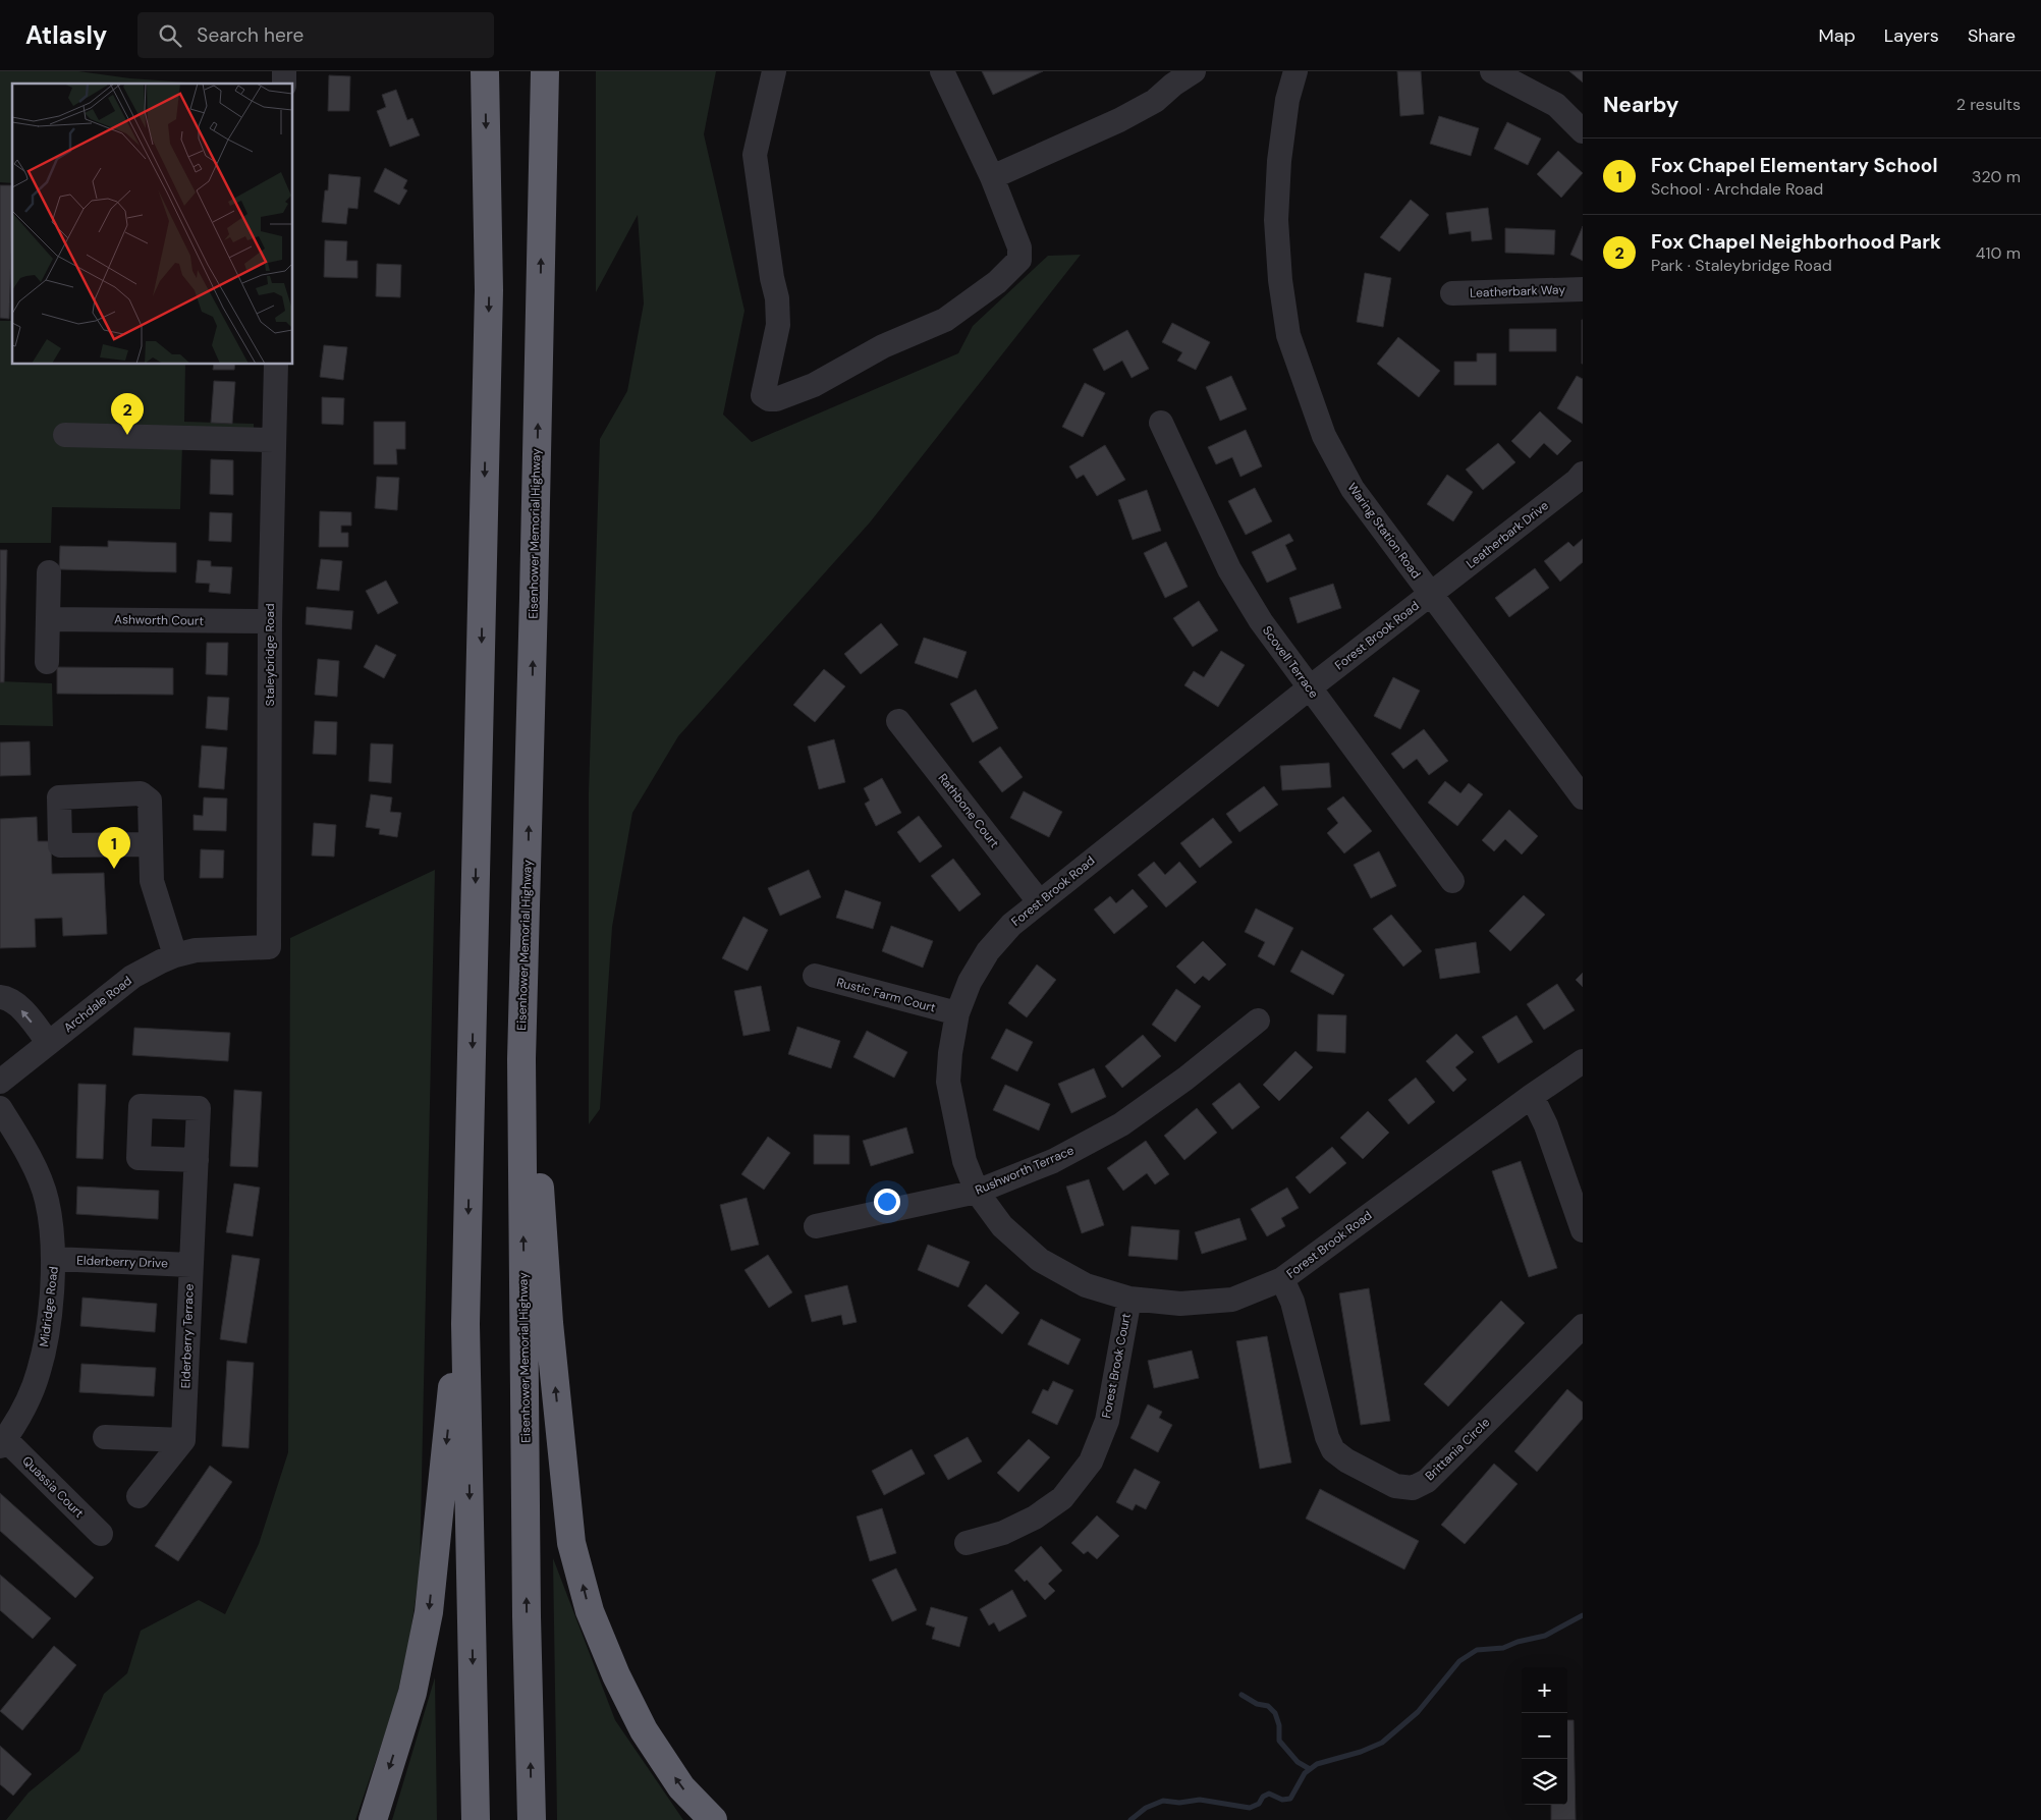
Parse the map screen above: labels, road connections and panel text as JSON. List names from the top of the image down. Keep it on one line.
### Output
{"streets":{"highway":["Eisenhower Memorial Highway"],"street":["Leatherbark Way","Waring Station Road","Leatherbark Drive","Ashworth Court","Forest Brook Road","Staleybridge Road","Scovell Terrace","Rathbone Court","Rustic Farm Court","Archdale Road","Rushworth Terrace","Elderberry Drive","Midridge Road","Elderberry Terrace","Forest Brook Court","Brittania Circle","Quassia Court"]},"crossings":[["Waring Station Road","Leatherbark Drive"],["Waring Station Road","Forest Brook Road"],["Leatherbark Drive","Forest Brook Road"],["Ashworth Court","Staleybridge Road"],["Forest Brook Road","Scovell Terrace"],["Forest Brook Road","Rathbone Court"],["Forest Brook Road","Rustic Farm Court"],["Forest Brook Road","Rushworth Terrace"],["Forest Brook Road","Forest Brook Court"],["Forest Brook Road","Brittania Circle"],["Staleybridge Road","Archdale Road"],["Elderberry Drive","Midridge Road"],["Elderberry Drive","Elderberry Terrace"],["Midridge Road","Quassia Court"]],"page":{"header":"Atlasly","search":"Search here","nav":["Map","Layers","Share"],"heading":["Nearby","2 results"],"list":[{"mark":"1","name":"Fox Chapel Elementary School","note":"School · Archdale Road","value":"320 m"},{"mark":"2","name":"Fox Chapel Neighborhood Park","note":"Park · Staleybridge Road","value":"410 m"}],"pins":["2","1"],"map_buttons":["+","−"]}}
